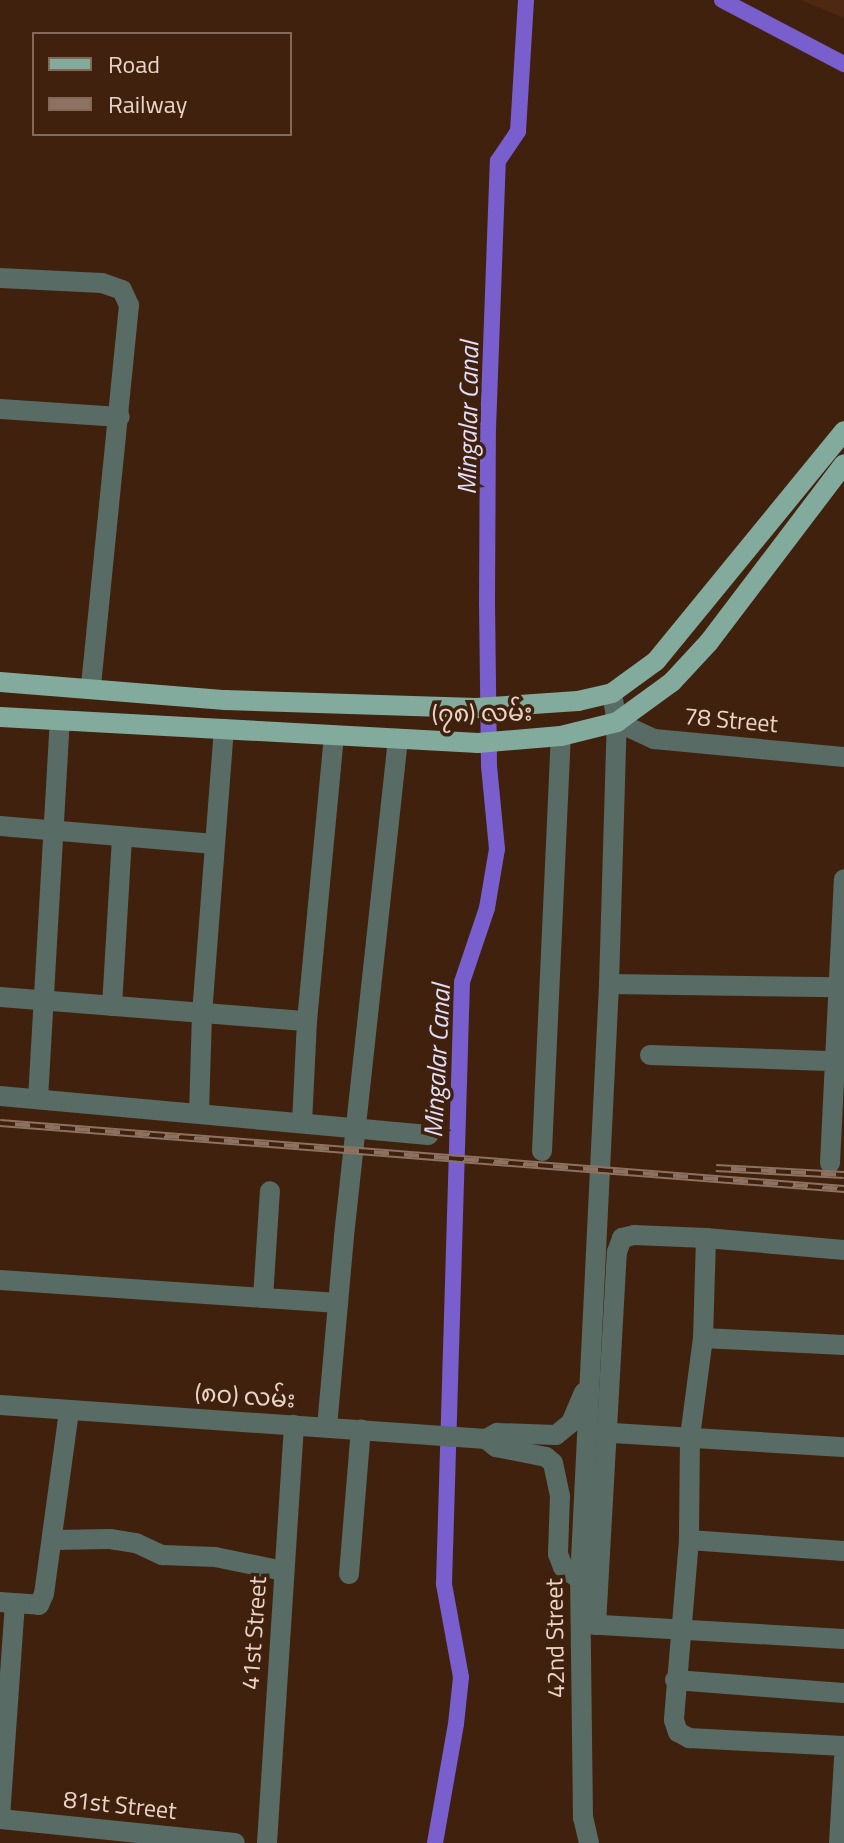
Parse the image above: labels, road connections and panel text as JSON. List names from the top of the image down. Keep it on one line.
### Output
{"streets":{"main road":["(၇၈) လမ်း"],"street":["78 Street","(၈၀) လမ်း","41st Street","42nd Street","81st Street"]},"crossings":[["(၇၈) လမ်း","78 Street"],["(၈၀) လမ်း","41st Street"],["(၈၀) လမ်း","42nd Street"]],"water":["Mingalar Canal"],"legend":["Road","Railway"]}
